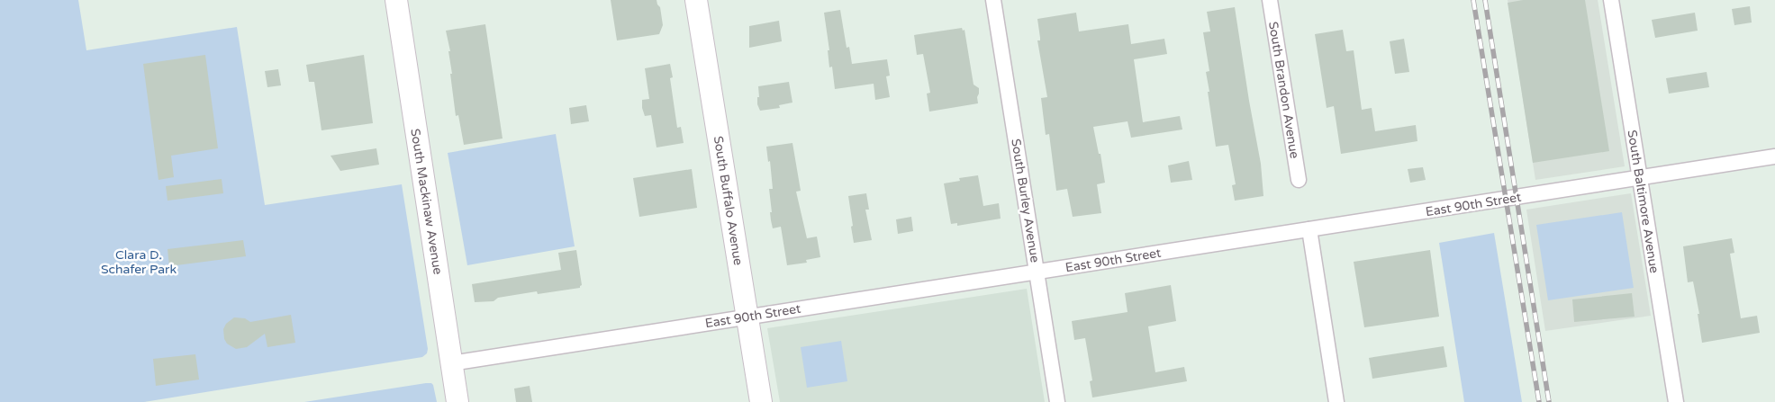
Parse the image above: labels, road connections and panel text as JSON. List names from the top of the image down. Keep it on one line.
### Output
{"streets":{"street":["South Brandon Avenue","South Buffalo Avenue","South Burley Avenue","South Mackinaw Avenue","South Baltimore Avenue","East 90th Street"]},"crossings":[["South Buffalo Avenue","East 90th Street"],["South Burley Avenue","East 90th Street"],["South Mackinaw Avenue","East 90th Street"],["South Baltimore Avenue","East 90th Street"]],"parks":["Clara D. Schafer Park"]}
